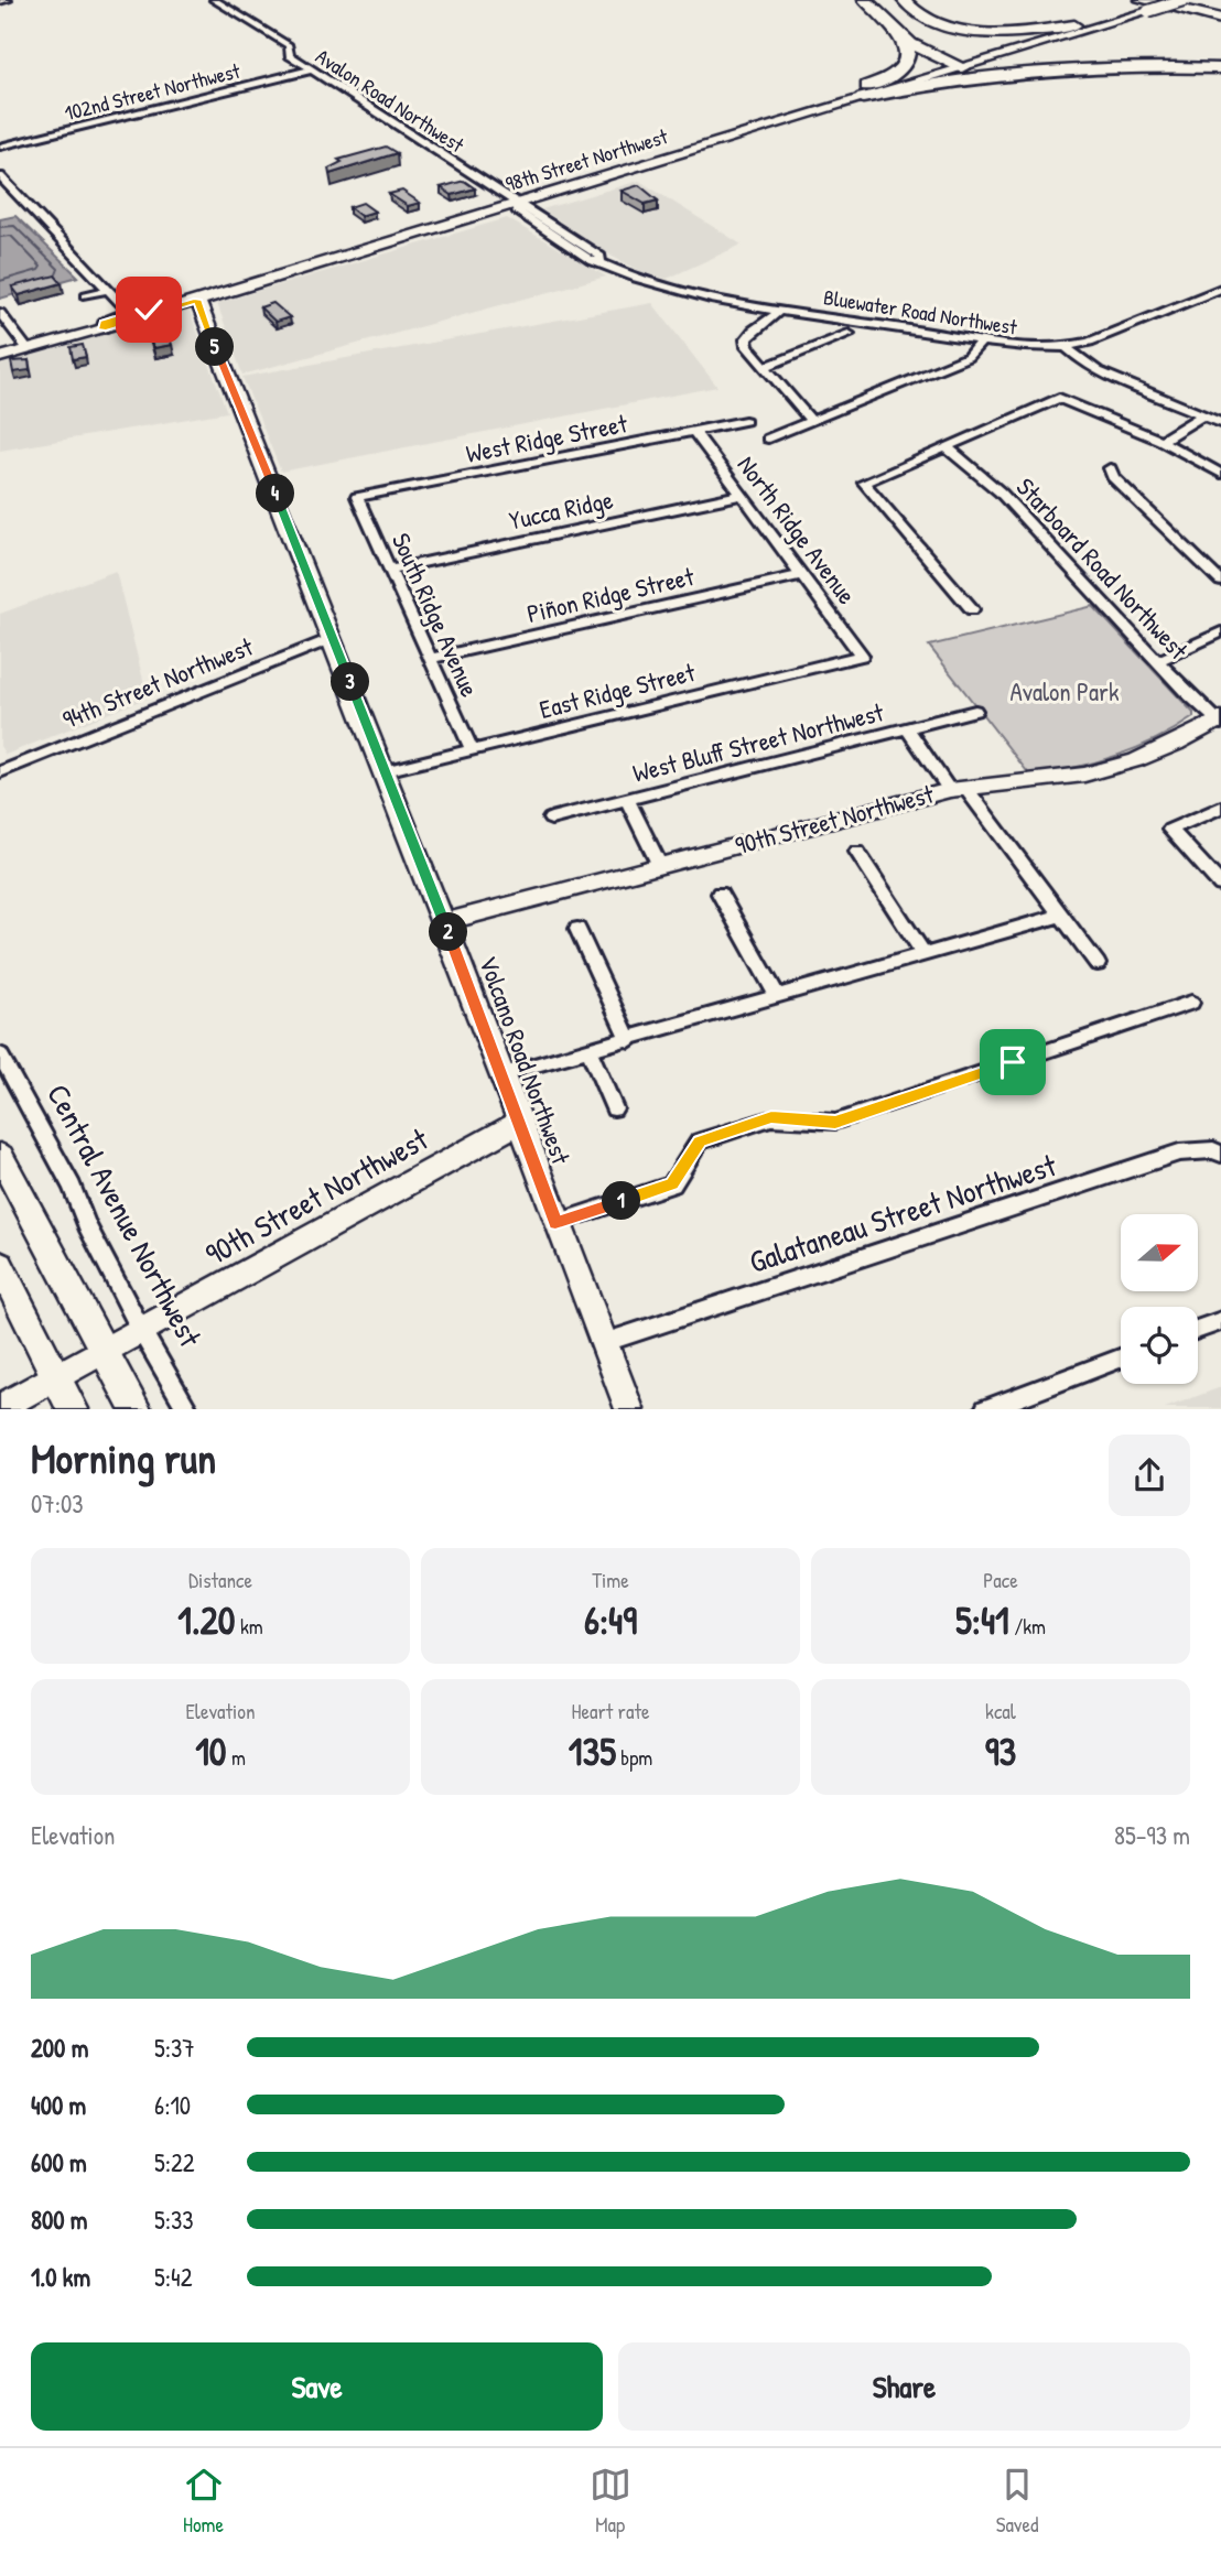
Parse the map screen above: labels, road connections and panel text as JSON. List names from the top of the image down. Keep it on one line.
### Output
{"streets":{"main road":["98th Street Northwest","90th Street Northwest","Volcano Road Northwest"],"street":["102nd Street Northwest","Avalon Road Northwest","Bluewater Road Northwest","West Ridge Street","Yucca Ridge","North Ridge Avenue","Starboard Road Northwest","Piñon Ridge Street","South Ridge Avenue","94th Street Northwest","East Ridge Street","West Bluff Street Northwest","Galataneau Street Northwest","Central Avenue Northwest"]},"crossings":[["102nd Street Northwest","Avalon Road Northwest"],["Avalon Road Northwest","98th Street Northwest"],["Avalon Road Northwest","Bluewater Road Northwest"],["98th Street Northwest","Bluewater Road Northwest"],["98th Street Northwest","Volcano Road Northwest"],["West Ridge Street","North Ridge Avenue"],["West Ridge Street","South Ridge Avenue"],["Yucca Ridge","North Ridge Avenue"],["Yucca Ridge","South Ridge Avenue"],["North Ridge Avenue","Piñon Ridge Street"],["North Ridge Avenue","East Ridge Street"],["Starboard Road Northwest","90th Street Northwest"],["Piñon Ridge Street","South Ridge Avenue"],["South Ridge Avenue","East Ridge Street"],["94th Street Northwest","Volcano Road Northwest"],["East Ridge Street","Volcano Road Northwest"],["90th Street Northwest","Volcano Road Northwest"],["90th Street Northwest","Central Avenue Northwest"],["Volcano Road Northwest","Galataneau Street Northwest"]],"parks":["Avalon Park"],"north":"right","page":{"pins":["5","4","3","2","1"],"heading":["Morning run","07:03"],"stats":[["Distance","1.20 km"],["Time","6:49"],["Pace","5:41 /km"],["Elevation","10 m"],["Heart rate","135 bpm"],["kcal","93"]],"chart":["Elevation","85–93 m"],"list":[{"name":"200 m","note":"5:37"},{"name":"400 m","note":"6:10"},{"name":"600 m","note":"5:22"},{"name":"800 m","note":"5:33"},{"name":"1.0 km","note":"5:42"}],"buttons":["Save","Share"],"tabs":["Home","Map","Saved"]}}
